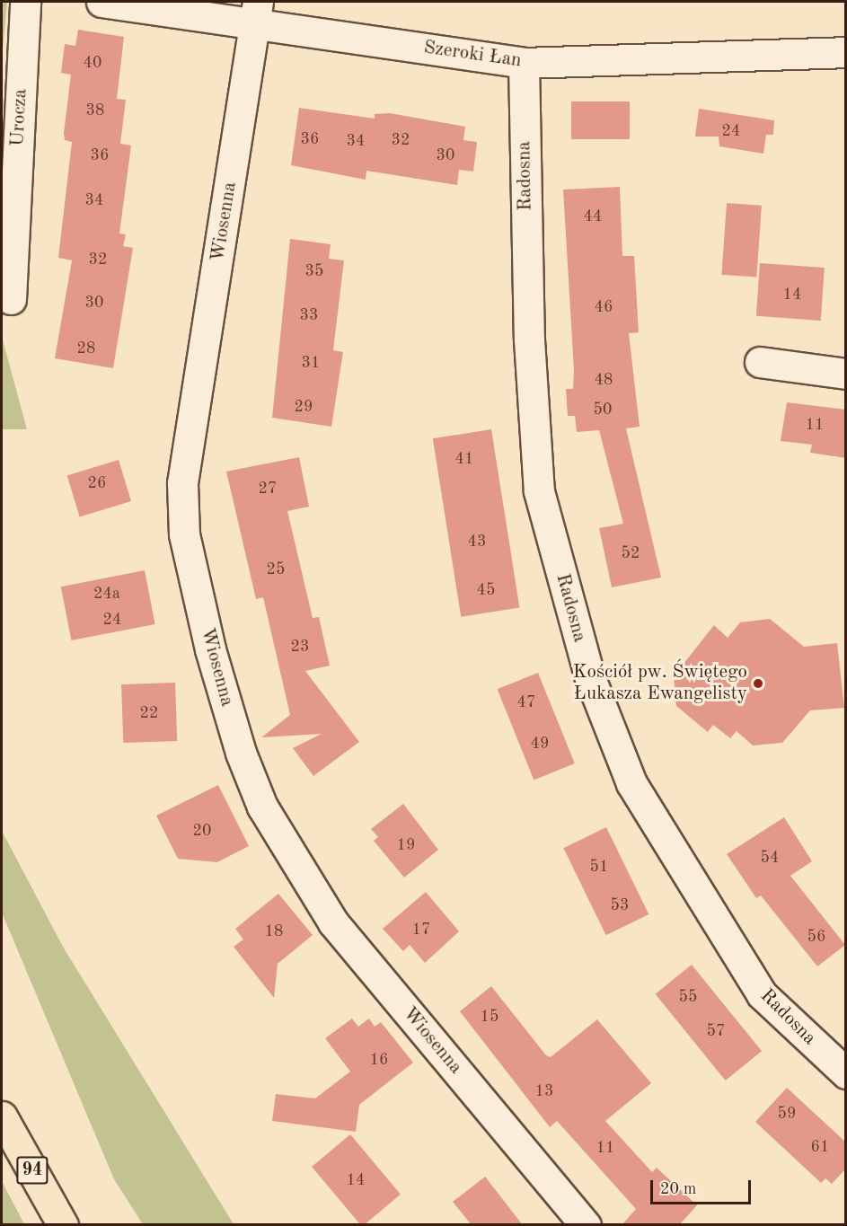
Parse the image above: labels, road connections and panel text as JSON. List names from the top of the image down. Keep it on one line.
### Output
{"streets":{"main road":["94"],"street":["Szeroki Łan","Urocza","Radosna","Wiosenna"]},"crossings":[["Szeroki Łan","Radosna"],["Szeroki Łan","Wiosenna"]],"places":["Kościół pw. Świętego Łukasza Ewangelisty"],"house_numbers":["40","38","24","36","32","34","36","30","34","44","32","35","14","30","46","33","28","31","48","29","50","11","41","26","27","43","52","25","45","24a","24","23","47","22","49","20","19","54","51","53","17","18","56","55","15","57","16","13","59","61","11","14"],"scale_bar":"20 m"}
